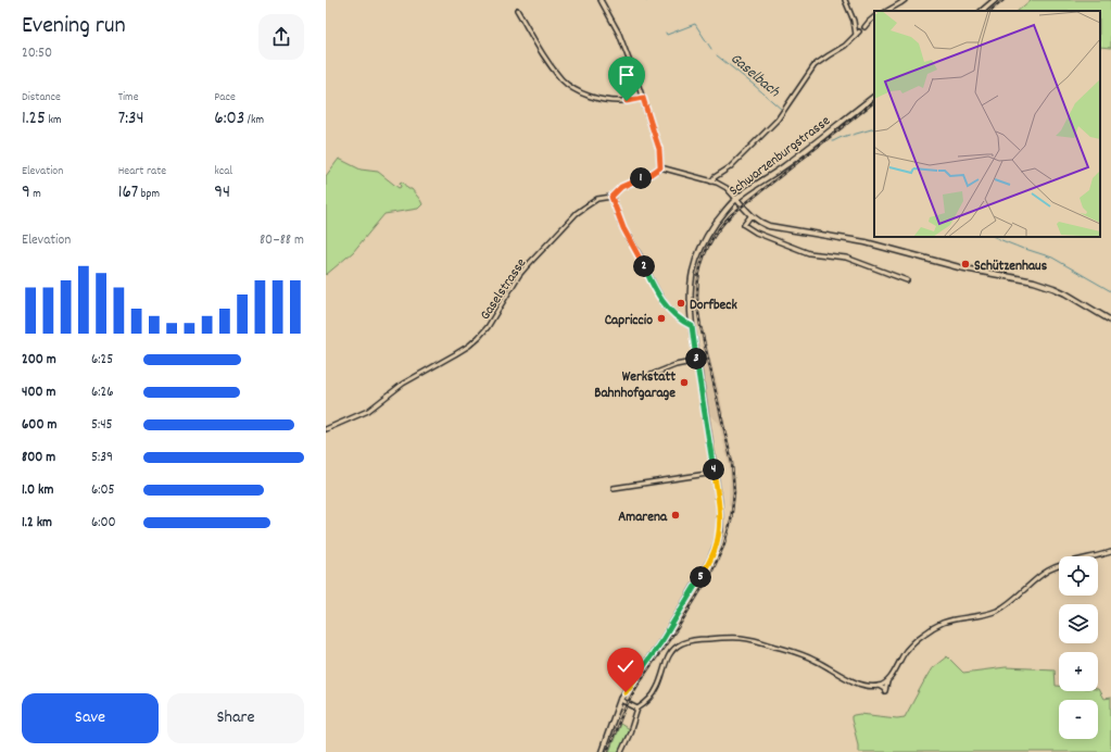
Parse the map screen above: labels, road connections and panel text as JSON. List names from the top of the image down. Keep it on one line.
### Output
{"streets":{"main road":["Schwarzenburgstrasse"],"street":["Gaselstrasse"]},"water":["Gaselbach"],"places":["Schützenhaus","Dorfbeck","Capriccio","Werkstatt Bahnhofgarage","Amarena"],"page":{"heading":["Evening run","20:50"],"stats":[["Distance","1.25 km"],["Time","7:34"],["Pace","6:03 /km"],["Elevation","9 m"],["Heart rate","167 bpm"],["kcal","94"]],"pins":["1","2","3","4","5"],"chart":["Elevation","80–88 m"],"list":[{"name":"200 m","note":"6:25"},{"name":"400 m","note":"6:26"},{"name":"600 m","note":"5:45"},{"name":"800 m","note":"5:39"},{"name":"1.0 km","note":"6:05"},{"name":"1.2 km","note":"6:00"}],"map_buttons":["+","−"],"buttons":["Save","Share"]}}
